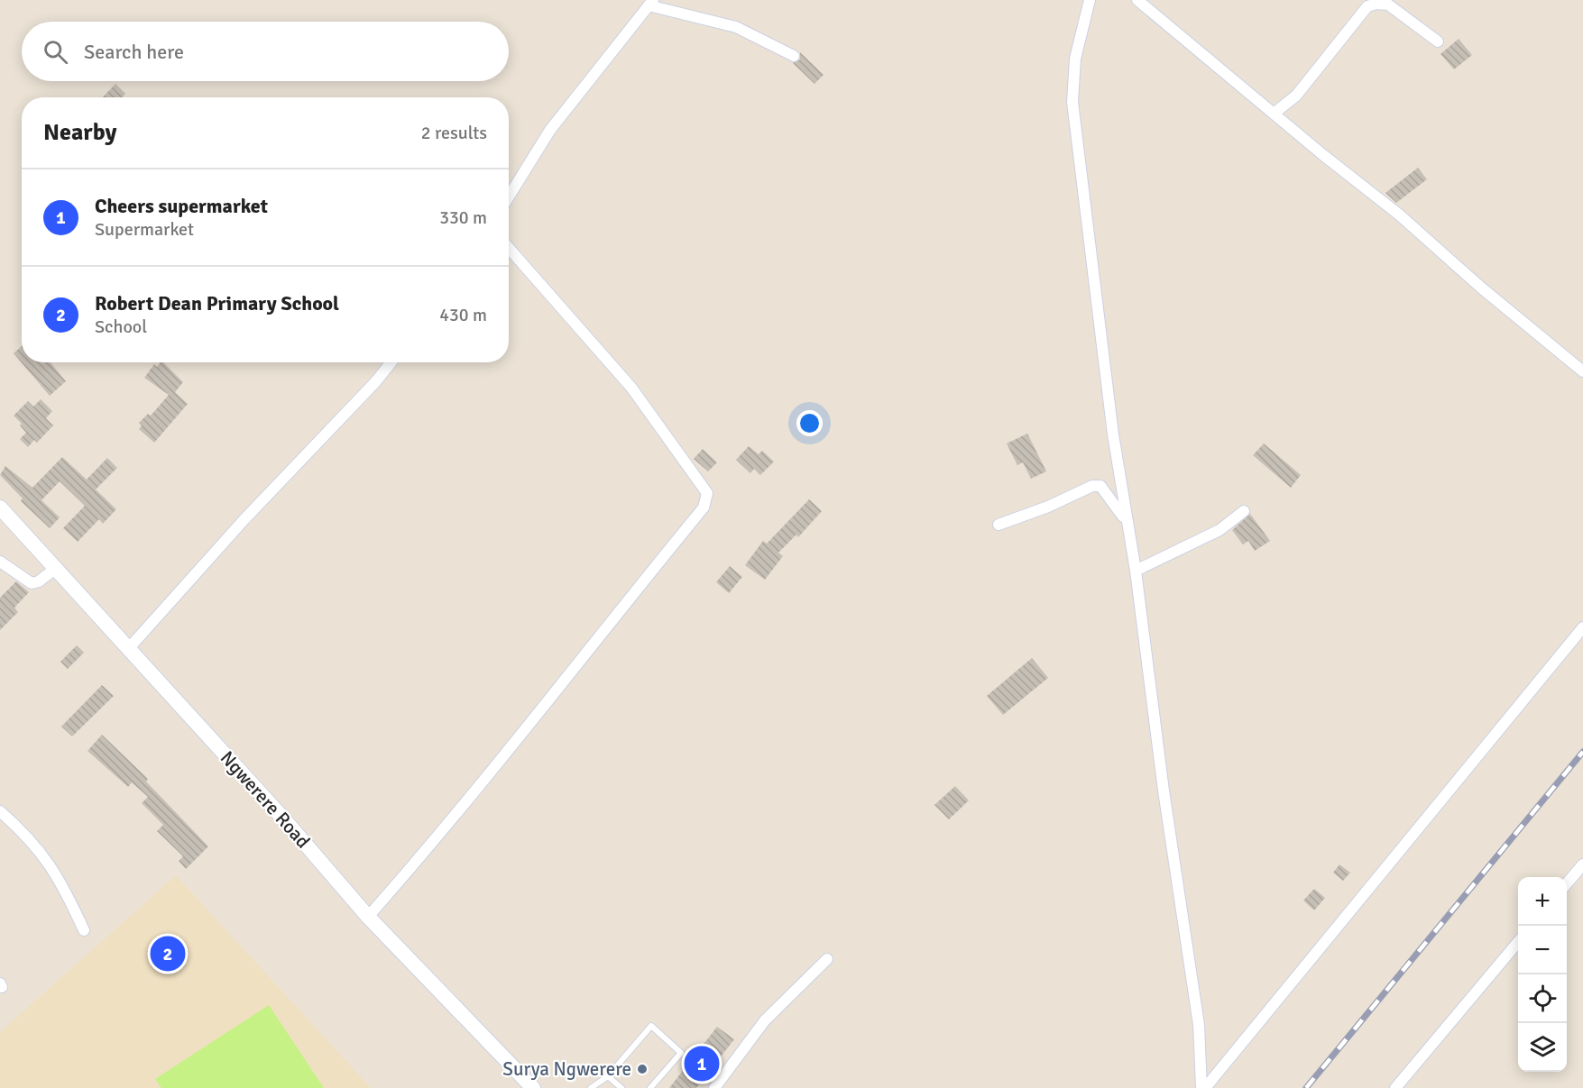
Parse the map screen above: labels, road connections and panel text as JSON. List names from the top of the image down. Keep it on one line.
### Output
{"streets":{"main road":["Ngwerere Road"]},"places":["Surya Ngwerere"],"page":{"search":"Search here","heading":["Nearby","2 results"],"list":[{"mark":"1","name":"Cheers supermarket","note":"Supermarket","value":"330 m"},{"mark":"2","name":"Robert Dean Primary School","note":"School","value":"430 m"}],"map_buttons":["+","−"],"pins":["2","1"]}}
